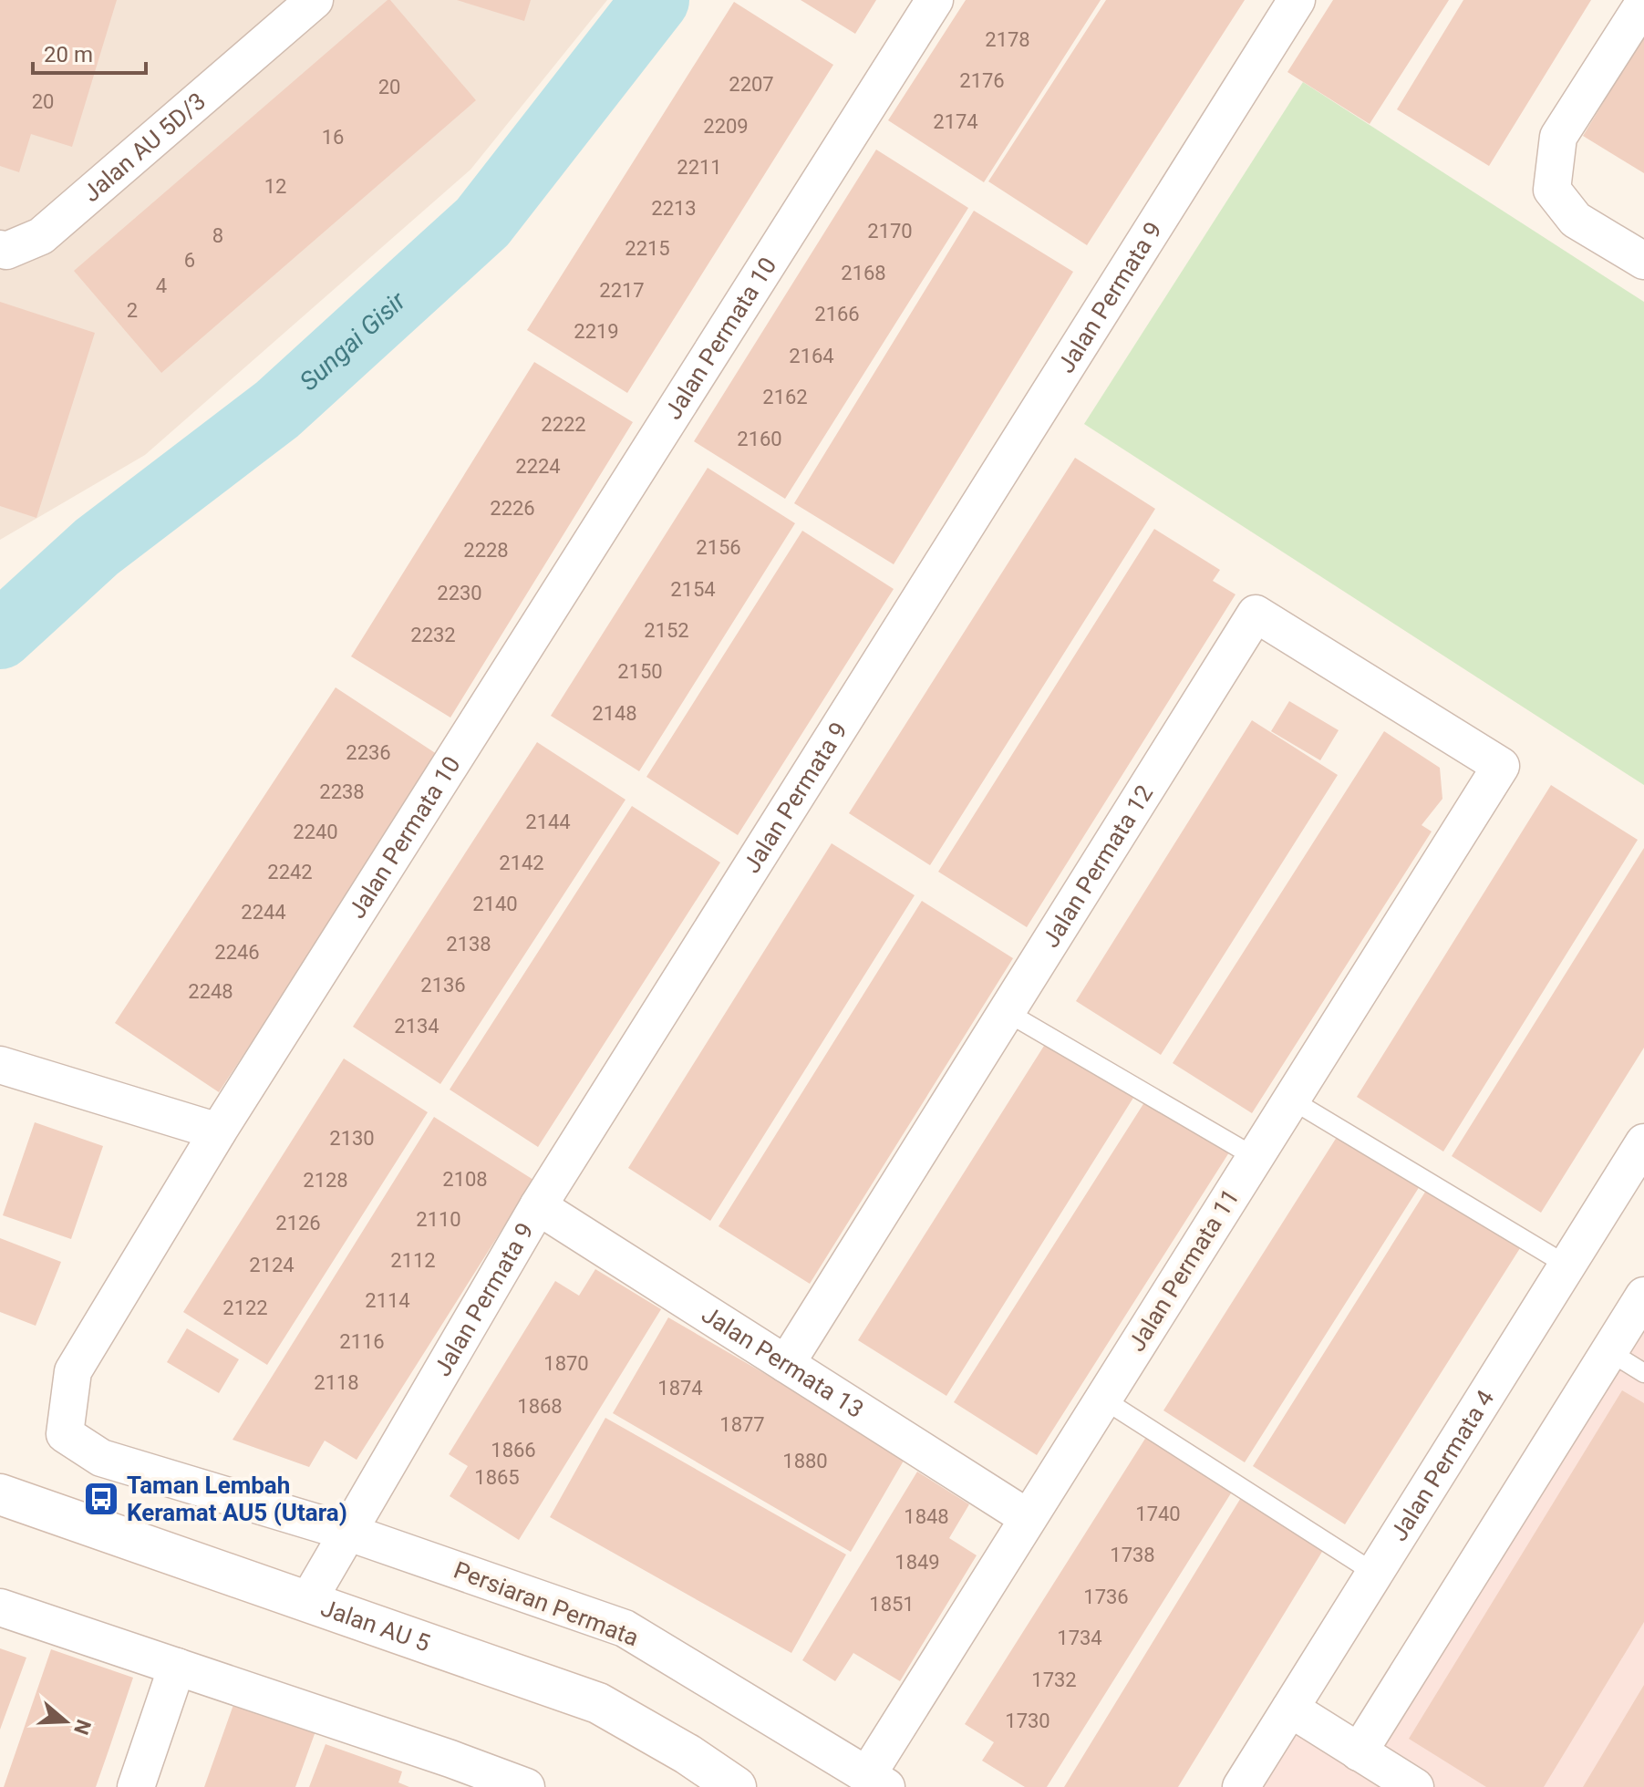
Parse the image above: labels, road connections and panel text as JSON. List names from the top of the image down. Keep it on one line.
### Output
{"streets":{"main road":["Jalan AU 5"],"street":["Jalan AU 5D/3","Jalan Permata 9","Jalan Permata 10","Jalan Permata 12","Jalan Permata 11","Jalan Permata 13","Jalan Permata 4","Persiaran Permata"]},"crossings":[["Jalan Permata 9","Jalan Permata 10"],["Jalan Permata 9","Jalan Permata 13"],["Jalan Permata 9","Persiaran Permata"],["Jalan Permata 9","Jalan AU 5"],["Jalan Permata 10","Persiaran Permata"],["Jalan Permata 12","Jalan Permata 11"],["Jalan Permata 12","Jalan Permata 13"],["Jalan Permata 11","Jalan Permata 13"],["Jalan Permata 11","Persiaran Permata"]],"water":["Sungai Gisir"],"places":{"bus stop":["Taman Lembah Keramat AU5 (Utara)"]},"house_numbers":["2178","2176","2207","20","20","2174","2209","16","2211","12","2213","2170","8","2215","6","2168","4","2217","2","2166","2219","2164","2162","2222","2160","2224","2226","2156","2228","2154","2230","2152","2232","2150","2148","2236","2238","2144","2240","2142","2242","2140","2244","2138","2246","2136","2248","2134","2130","2108","2128","2110","2126","2112","2124","2114","2122","2116","1870","2118","1874","1868","1877","1866","1880","1865","1740","1848","1738","1849","1736","1851","1734","1732","1730"],"scale_bar":"20 m","north":"right"}
